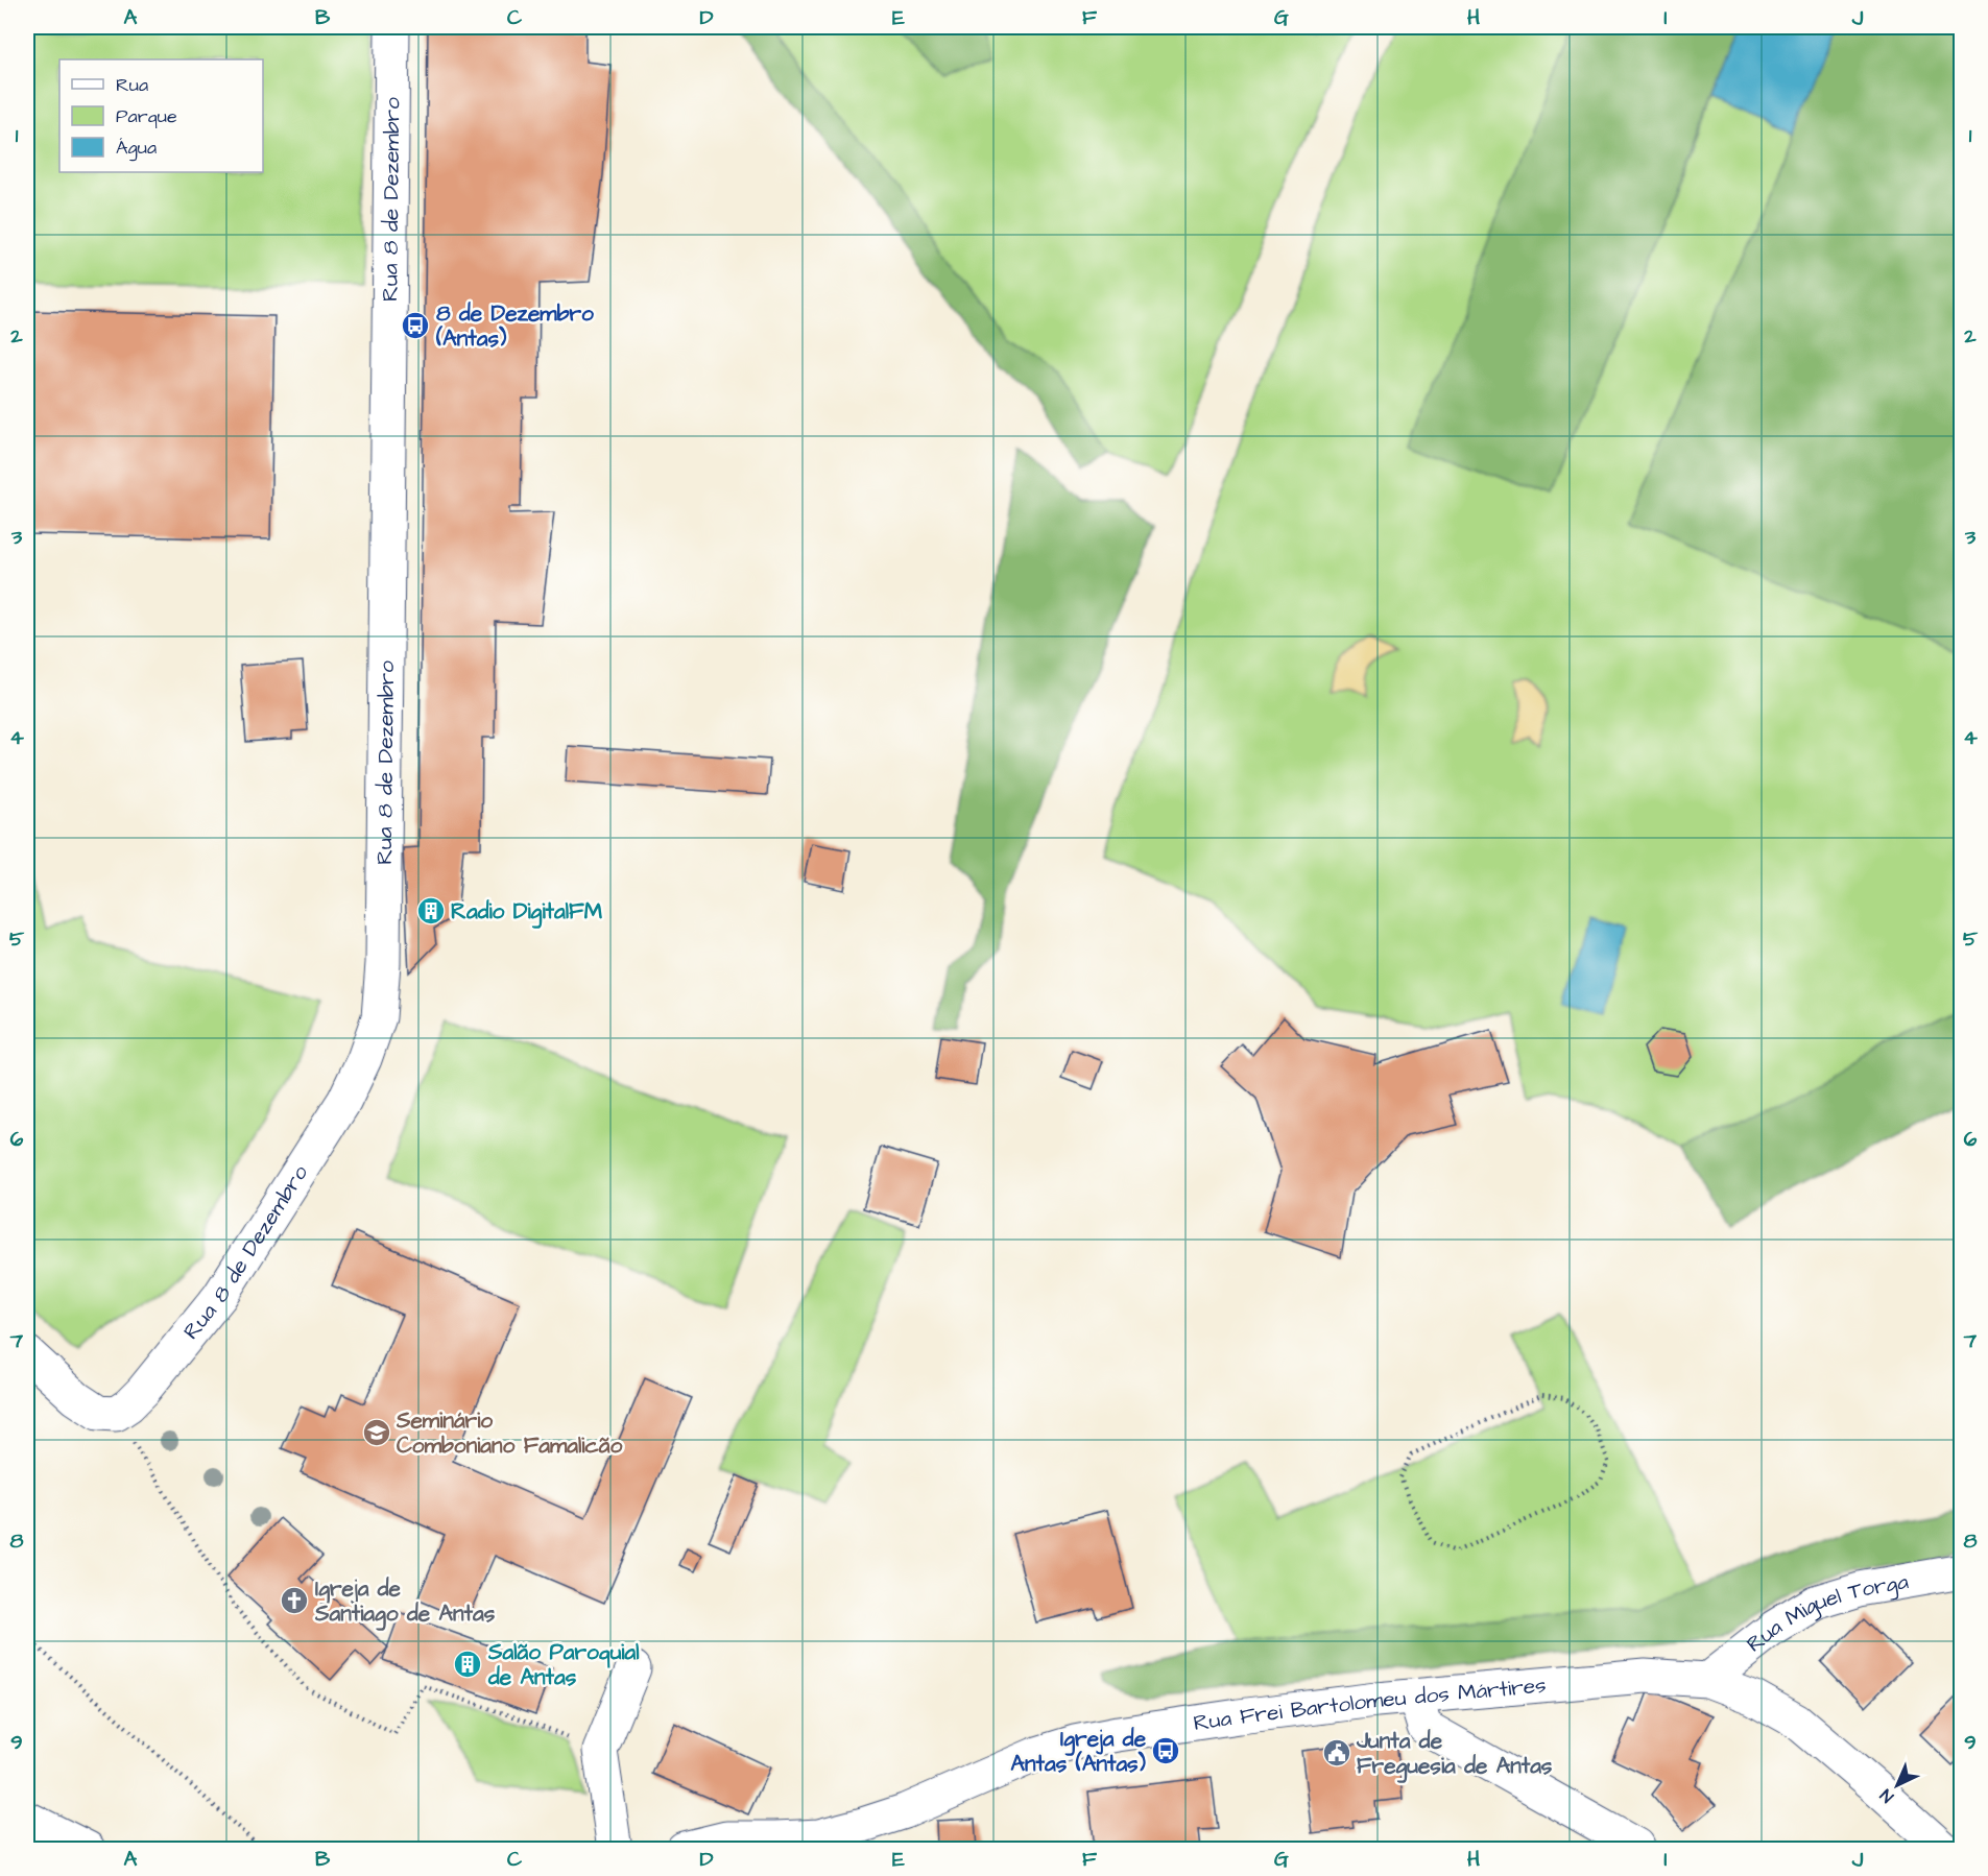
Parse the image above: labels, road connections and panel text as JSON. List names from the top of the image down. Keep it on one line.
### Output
{"streets":{"street":["Rua 8 de Dezembro","Rua Miguel Torga","Rua Frei Bartolomeu dos Mártires"]},"crossings":[["Rua Miguel Torga","Rua Frei Bartolomeu dos Mártires"]],"places":{"bus stop":["8 de Dezembro (Antas)","Igreja de Antas (Antas)"],"building":["Radio DigitalFM","Salão Paroquial de Antas"],"school or university":["Seminário Comboniano Famalicão"],"church":["Igreja de Santiago de Antas"],"public building":["Junta de Freguesia de Antas"]},"legend":["Rua","Parque","Água"],"north":"bottom left","grid":{"columns":["A","B","C","D","E","F","G","H","I","J"],"rows":["1","2","3","4","5","6","7","8","9"]}}
